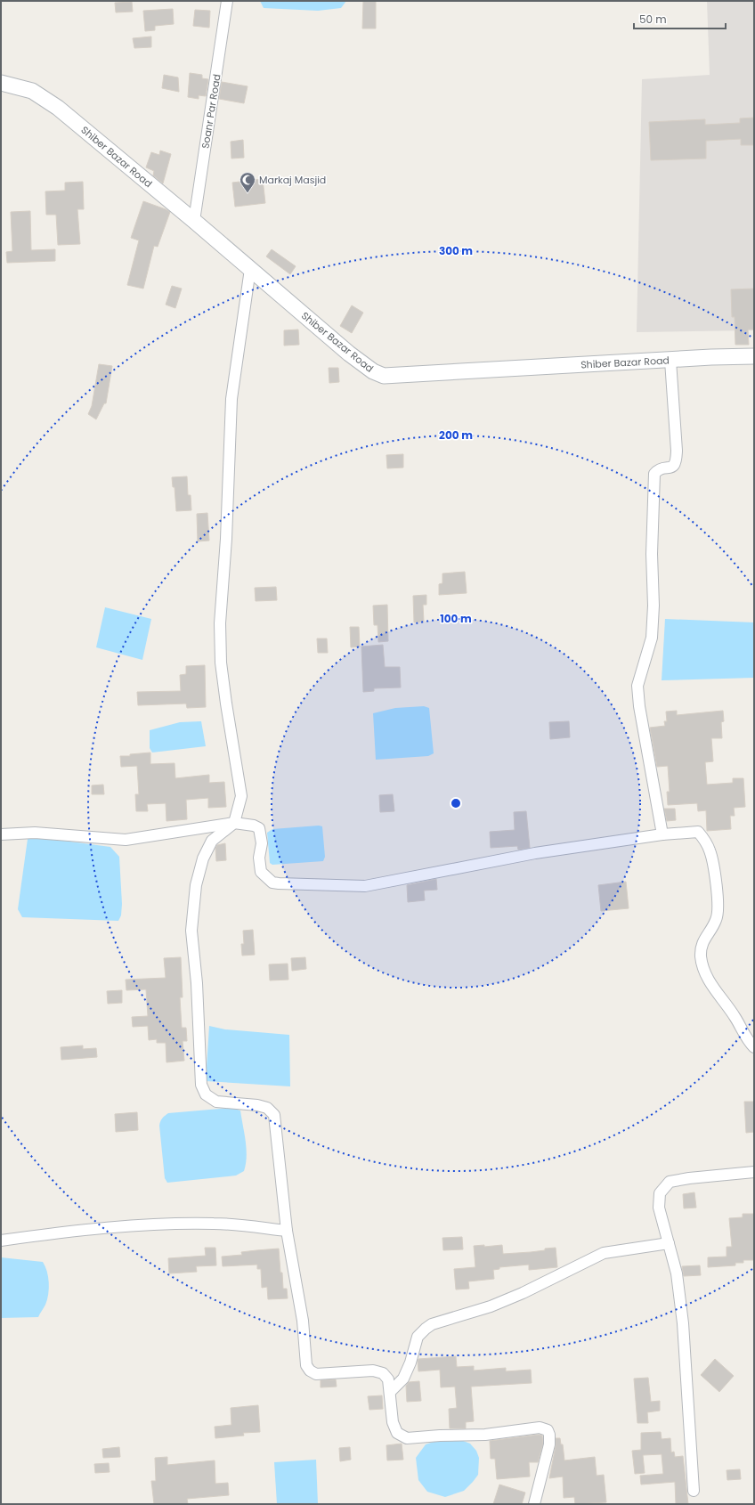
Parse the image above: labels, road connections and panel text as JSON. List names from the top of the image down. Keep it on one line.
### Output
{"streets":{"street":["Soanr Par Road","Shiber Bazar Road"]},"crossings":[["Soanr Par Road","Shiber Bazar Road"]],"places":{"mosque":["Markaj Masjid"]},"scale_bar":"50 m","rings":["300 m","200 m","100 m"]}
